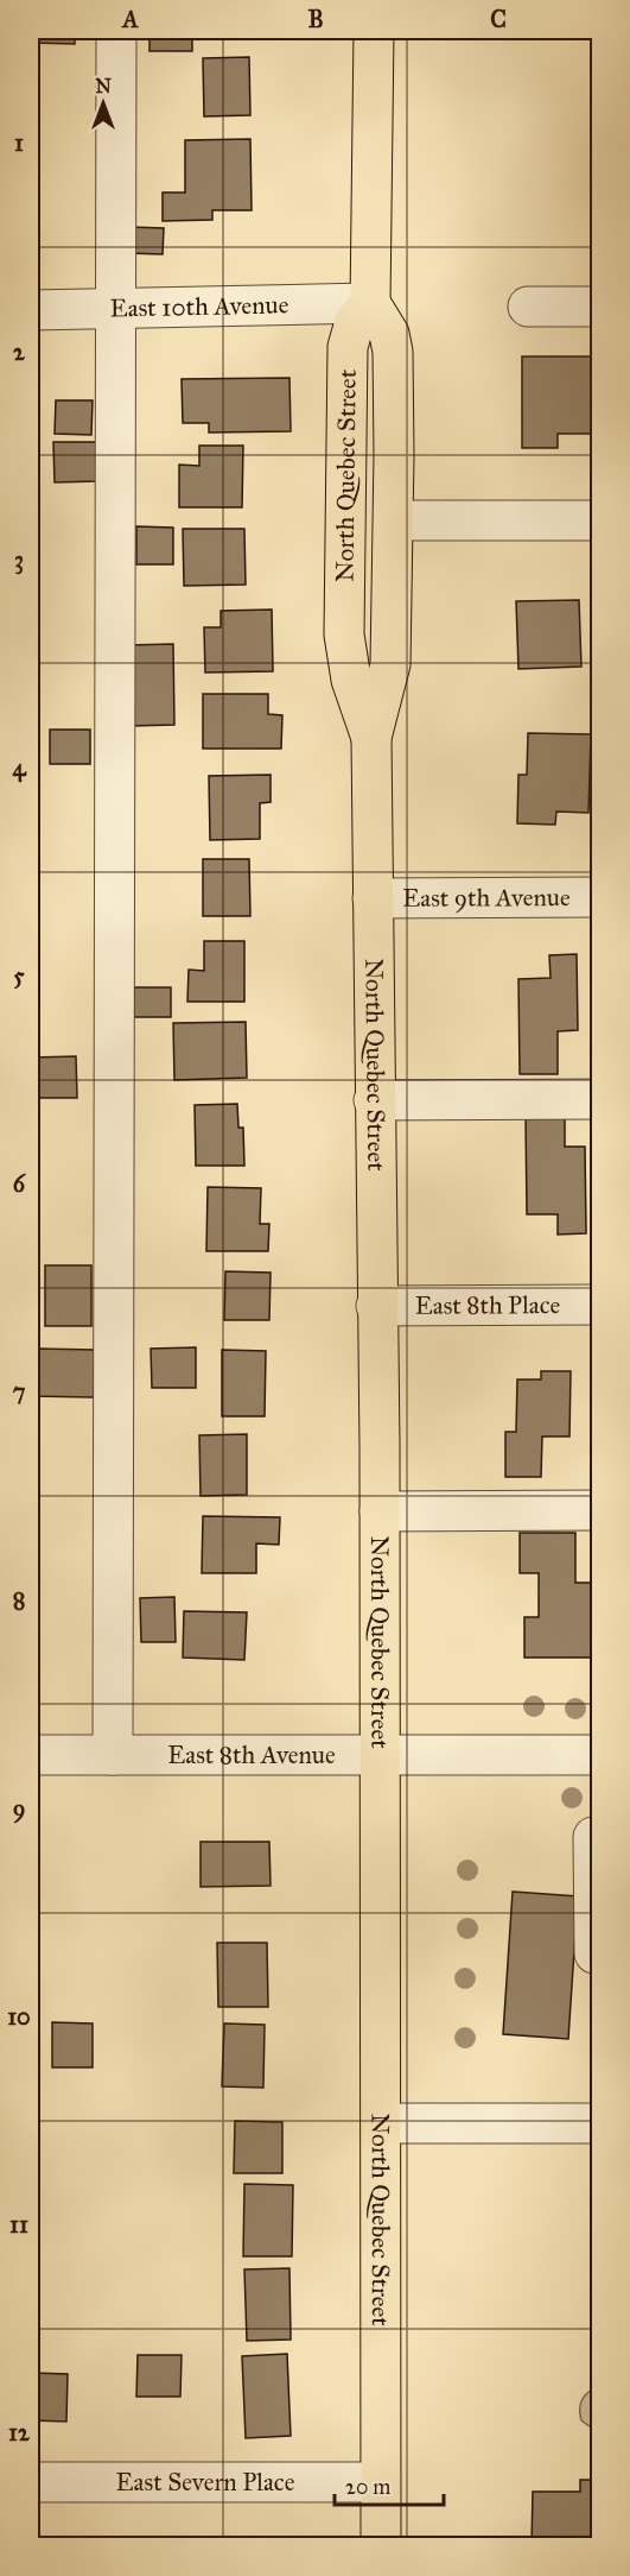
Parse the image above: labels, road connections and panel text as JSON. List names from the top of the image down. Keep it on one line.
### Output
{"streets":{"main road":["North Quebec Street"],"street":["East 10th Avenue","East 9th Avenue","East 8th Place","East 8th Avenue","East Severn Place"]},"crossings":[["East 10th Avenue","North Quebec Street"],["North Quebec Street","East 9th Avenue"],["North Quebec Street","East 8th Place"],["North Quebec Street","East 8th Avenue"],["North Quebec Street","East Severn Place"]],"scale_bar":"20 m","north":"top","grid":{"columns":["A","B","C"],"rows":["1","2","3","4","5","6","7","8","9","10","11","12"]}}
